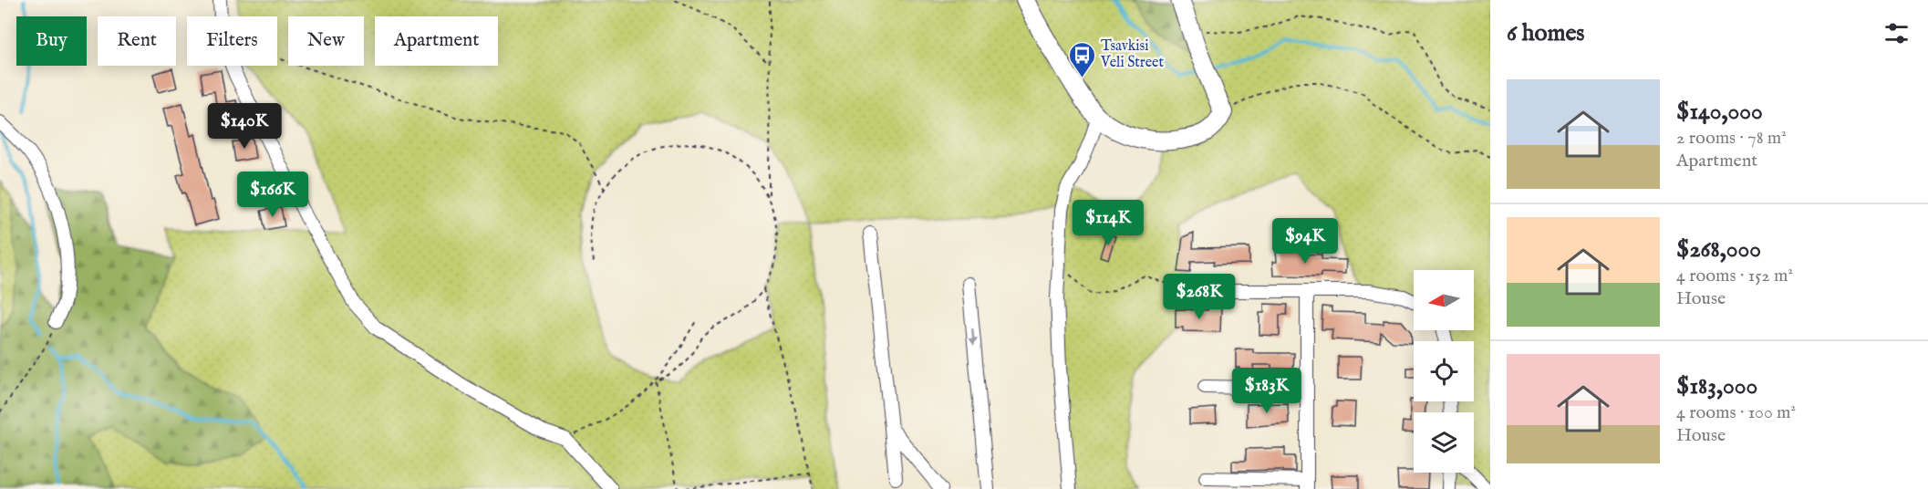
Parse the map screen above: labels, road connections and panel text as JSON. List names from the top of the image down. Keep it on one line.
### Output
{"places":{"bus stop":["Tsavkisi Veli Street"]},"north":"left","page":{"heading":"6 homes","chip":["Buy","Rent","Filters","New","Apartment"],"list":[{"name":"$140,000","note":"2 rooms · 78 m² · Apartment"},{"name":"$268,000","note":"4 rooms · 152 m² · House"},{"name":"$183,000","note":"4 rooms · 100 m² · House"}],"price":["$140K","$166K","$114K","$94K","$268K","$183K"]}}
